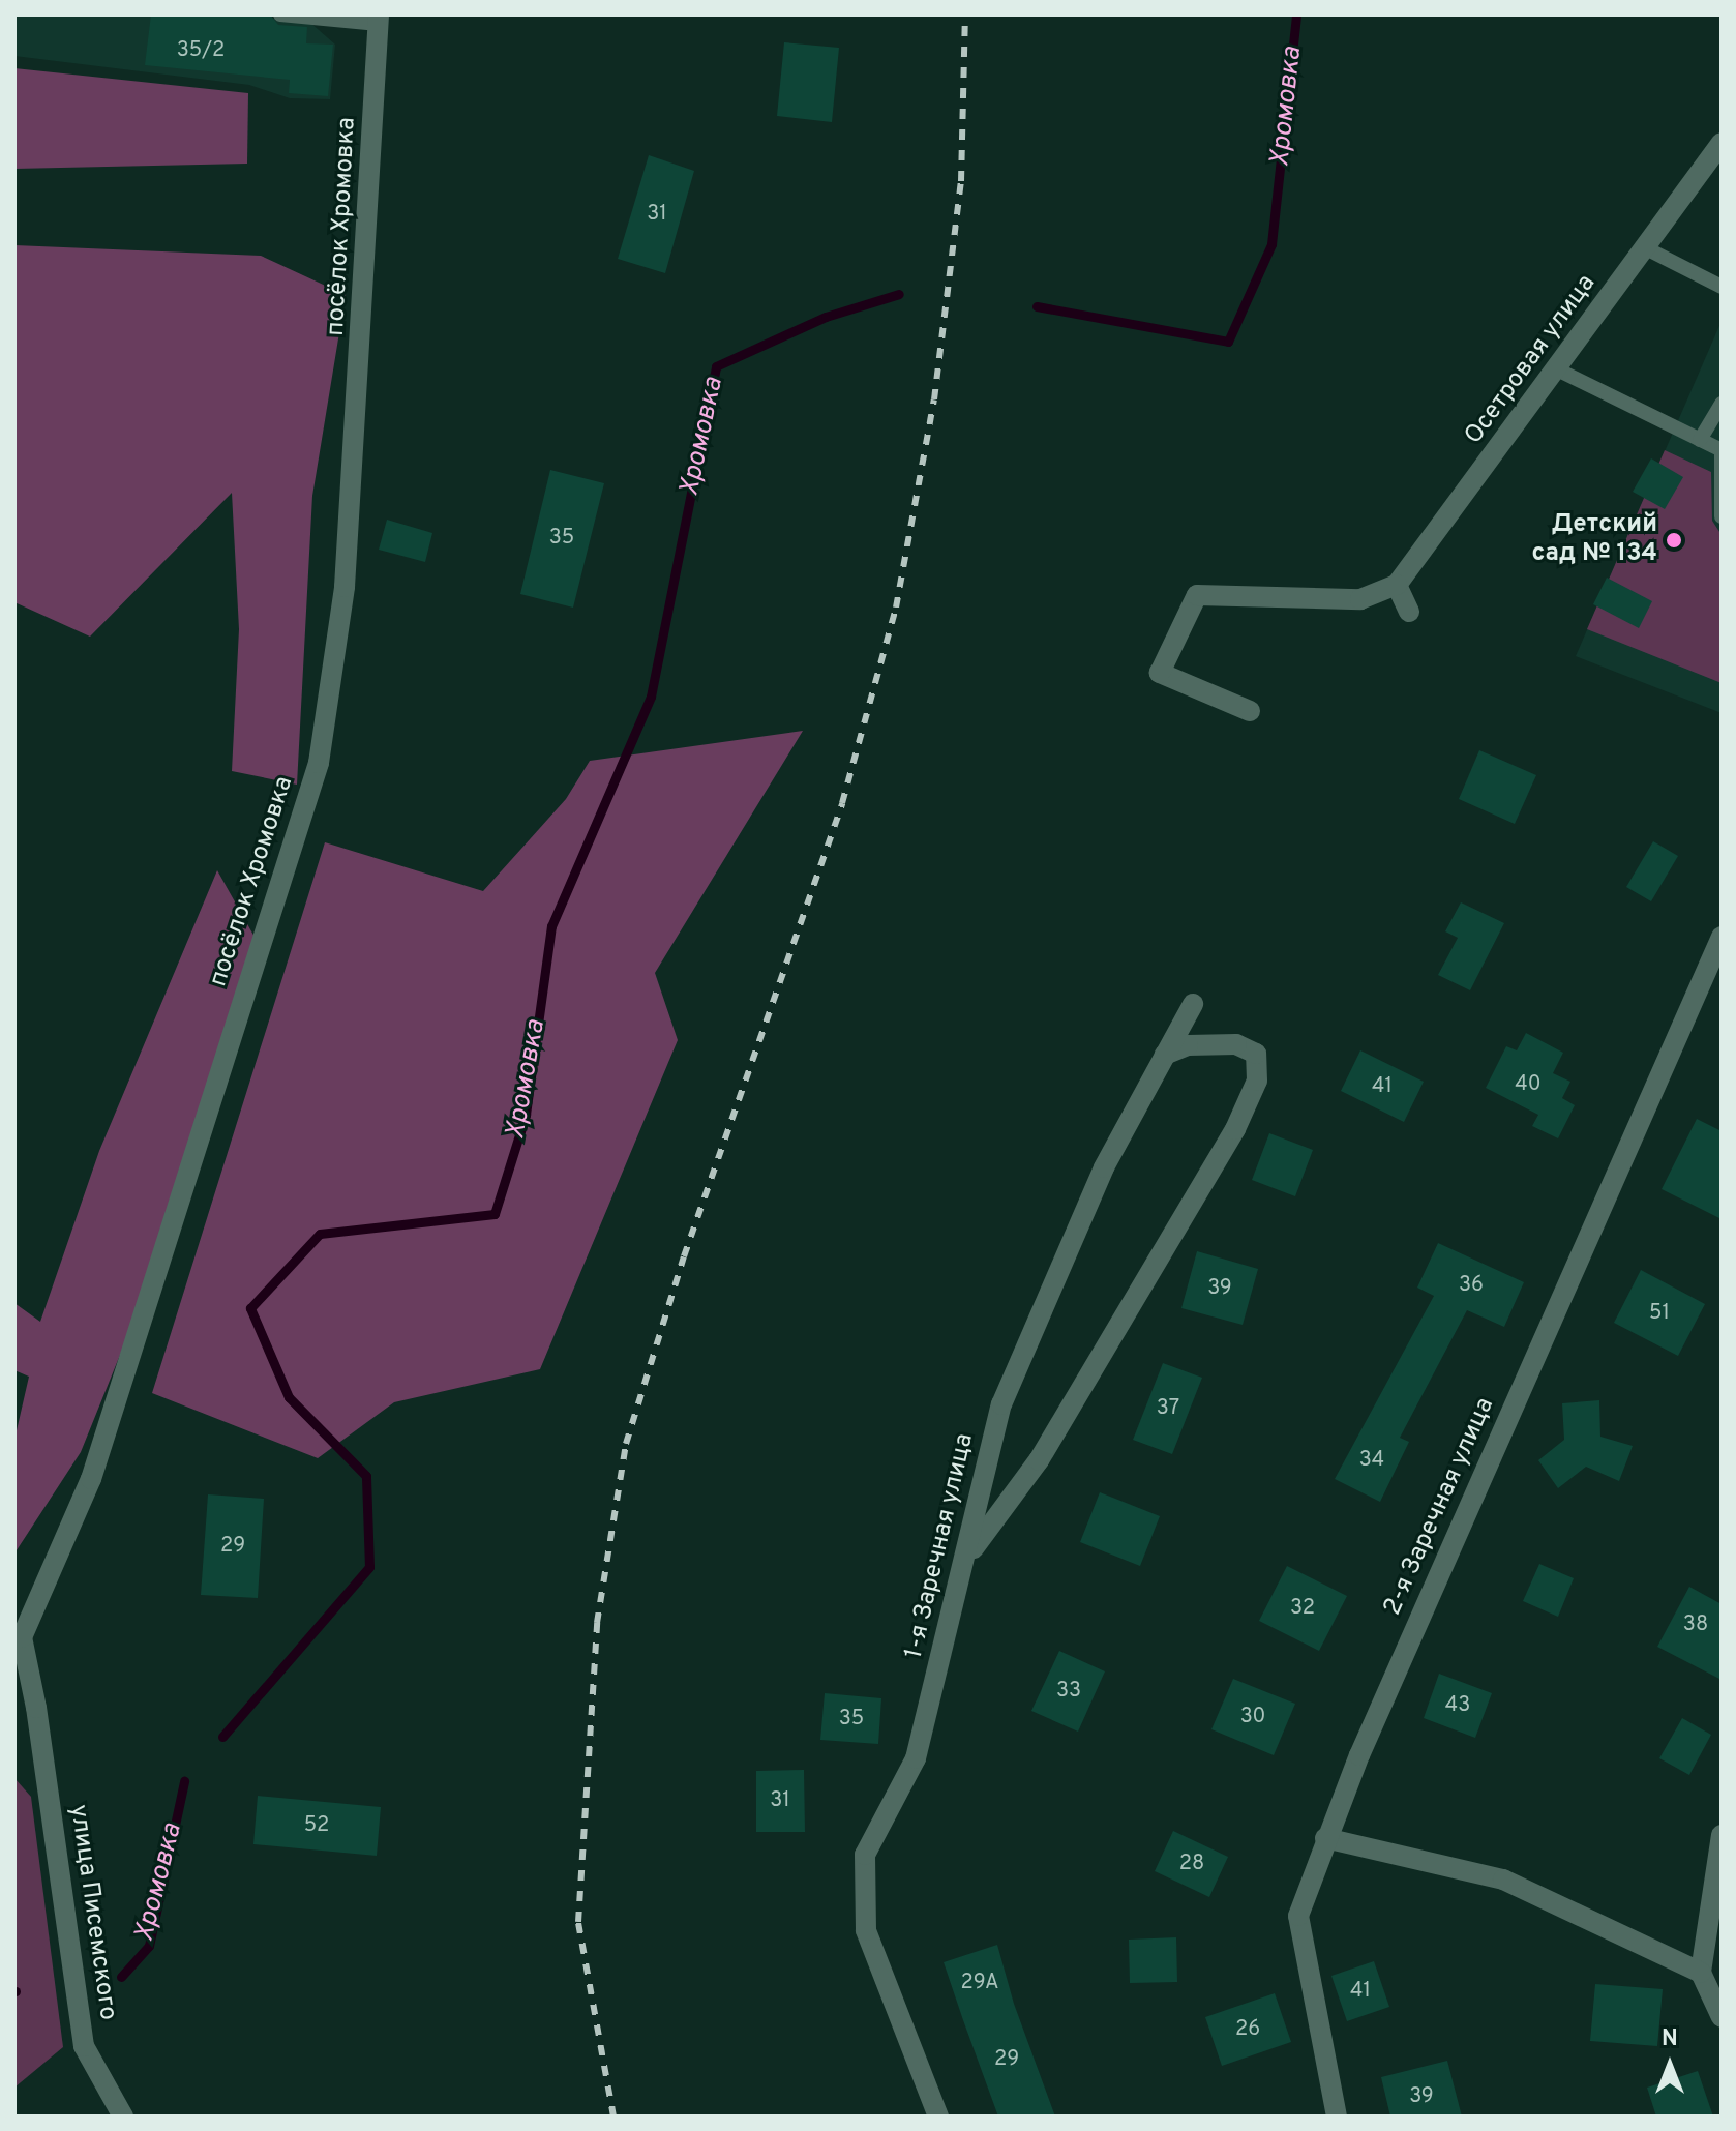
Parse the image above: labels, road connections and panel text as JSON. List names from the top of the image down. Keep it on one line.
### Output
{"streets":{"street":["посёлок Хромовка","Осетровая улица","2-я Заречная улица","1-я Заречная улица","улица Писемского"]},"crossings":[["посёлок Хромовка","улица Писемского"]],"water":["Хромовка"],"places":["Детский сад № 134"],"house_numbers":["35/2","31","35","40","41","36","39","51","37","34","29","32","38","33","43","30","35","31","52","28","29А","41","26","29","39"],"north":"top"}
